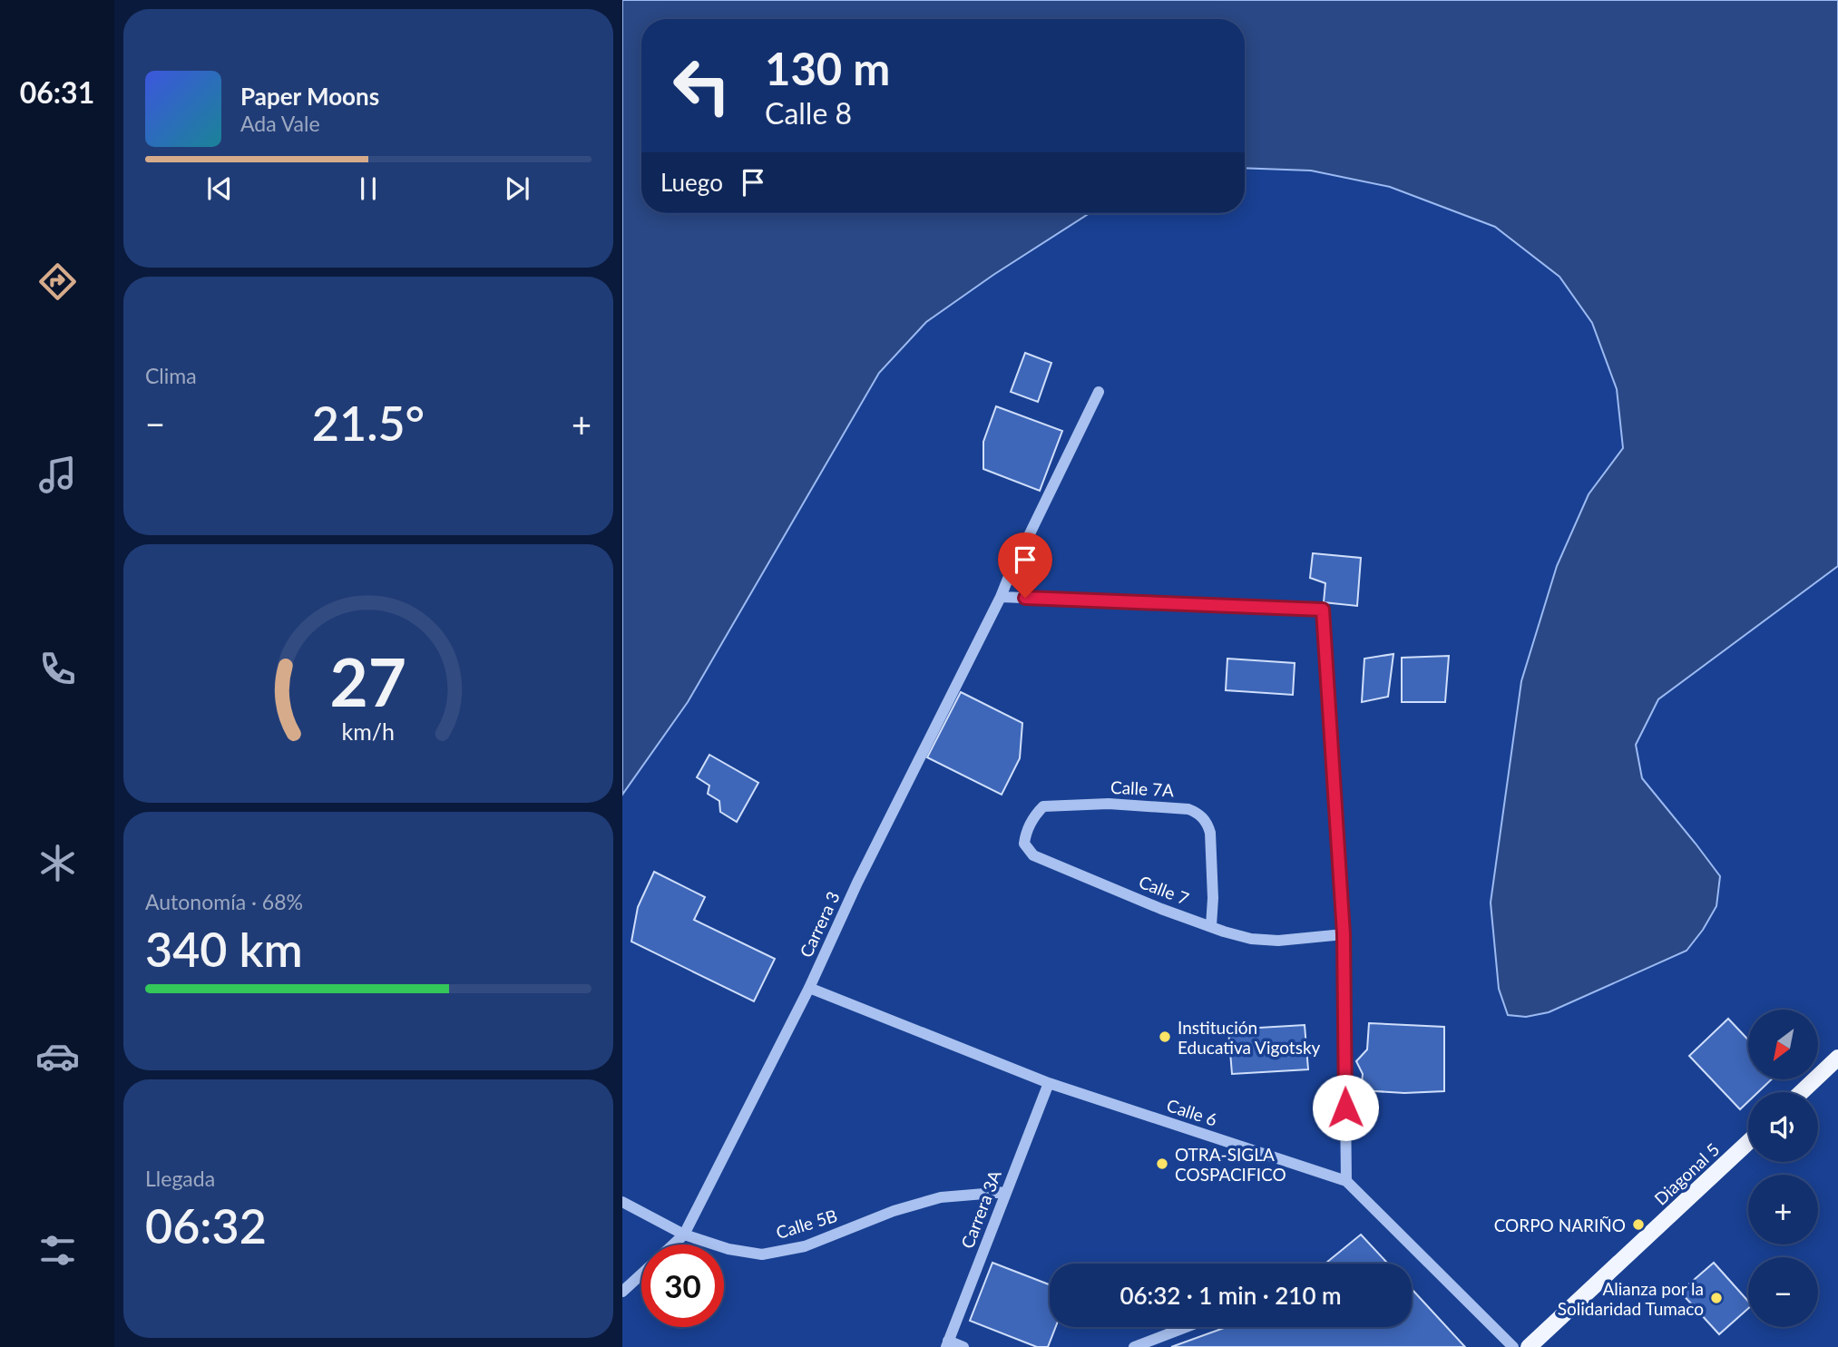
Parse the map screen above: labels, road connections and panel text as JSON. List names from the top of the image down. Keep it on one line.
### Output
{"streets":{"main road":["Diagonal 5"],"street":["Calle 7A","Calle 7","Carrera 3","Calle 6","Carrera 3A","Calle 5B"]},"crossings":[["Calle 7A","Calle 7"],["Carrera 3","Calle 6"],["Carrera 3","Calle 5B"],["Calle 6","Carrera 3A"],["Carrera 3A","Calle 5B"]],"places":["Institución Educativa Vigotsky","OTRA-SIGLA COSPACIFICO","CORPO NARIÑO","Alianza por la Solidaridad Tumaco"],"north":"bottom left","page":{"tabs":"06:31","turn":["130 m","Calle 8"],"song":["Paper Moons","Ada Vale"],"then":"Luego","tile":["Clima",["Autonomía · 68%","340 km"],["Llegada","06:32"]],"heat":["−","21.5°","+"],"map_buttons":["+","−"],"limit":"30","trip":"06:32 · 1 min · 210 m","gauge":["27","km/h"]}}
